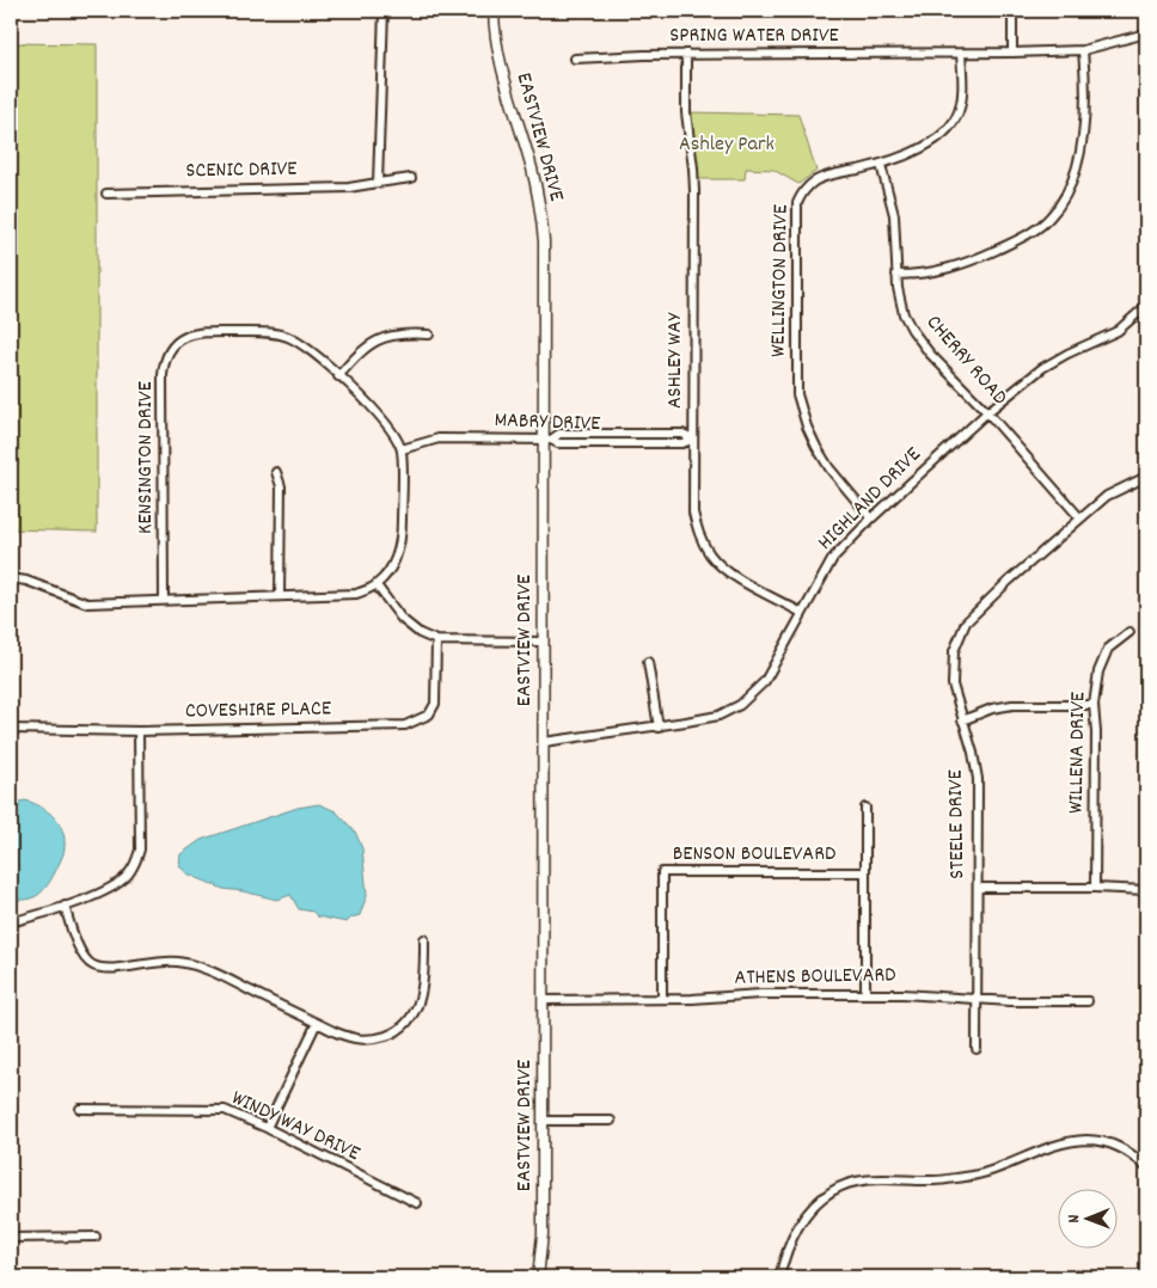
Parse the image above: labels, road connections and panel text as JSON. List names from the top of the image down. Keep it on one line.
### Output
{"streets":{"street":["SPRING WATER DRIVE","EASTVIEW DRIVE","SCENIC DRIVE","WELLINGTON DRIVE","ASHLEY WAY","CHERRY ROAD","MABRY DRIVE","KENSINGTON DRIVE","HIGHLAND DRIVE","COVESHIRE PLACE","WILLENA DRIVE","STEELE DRIVE","BENSON BOULEVARD","ATHENS BOULEVARD","WINDY WAY DRIVE"]},"crossings":[["SPRING WATER DRIVE","WELLINGTON DRIVE"],["SPRING WATER DRIVE","ASHLEY WAY"],["EASTVIEW DRIVE","MABRY DRIVE"],["EASTVIEW DRIVE","HIGHLAND DRIVE"],["EASTVIEW DRIVE","ATHENS BOULEVARD"],["WELLINGTON DRIVE","CHERRY ROAD"],["WELLINGTON DRIVE","HIGHLAND DRIVE"],["ASHLEY WAY","MABRY DRIVE"],["ASHLEY WAY","HIGHLAND DRIVE"],["CHERRY ROAD","HIGHLAND DRIVE"],["CHERRY ROAD","STEELE DRIVE"],["MABRY DRIVE","KENSINGTON DRIVE"],["STEELE DRIVE","ATHENS BOULEVARD"],["BENSON BOULEVARD","ATHENS BOULEVARD"]],"parks":["Ashley Park"],"north":"left"}
